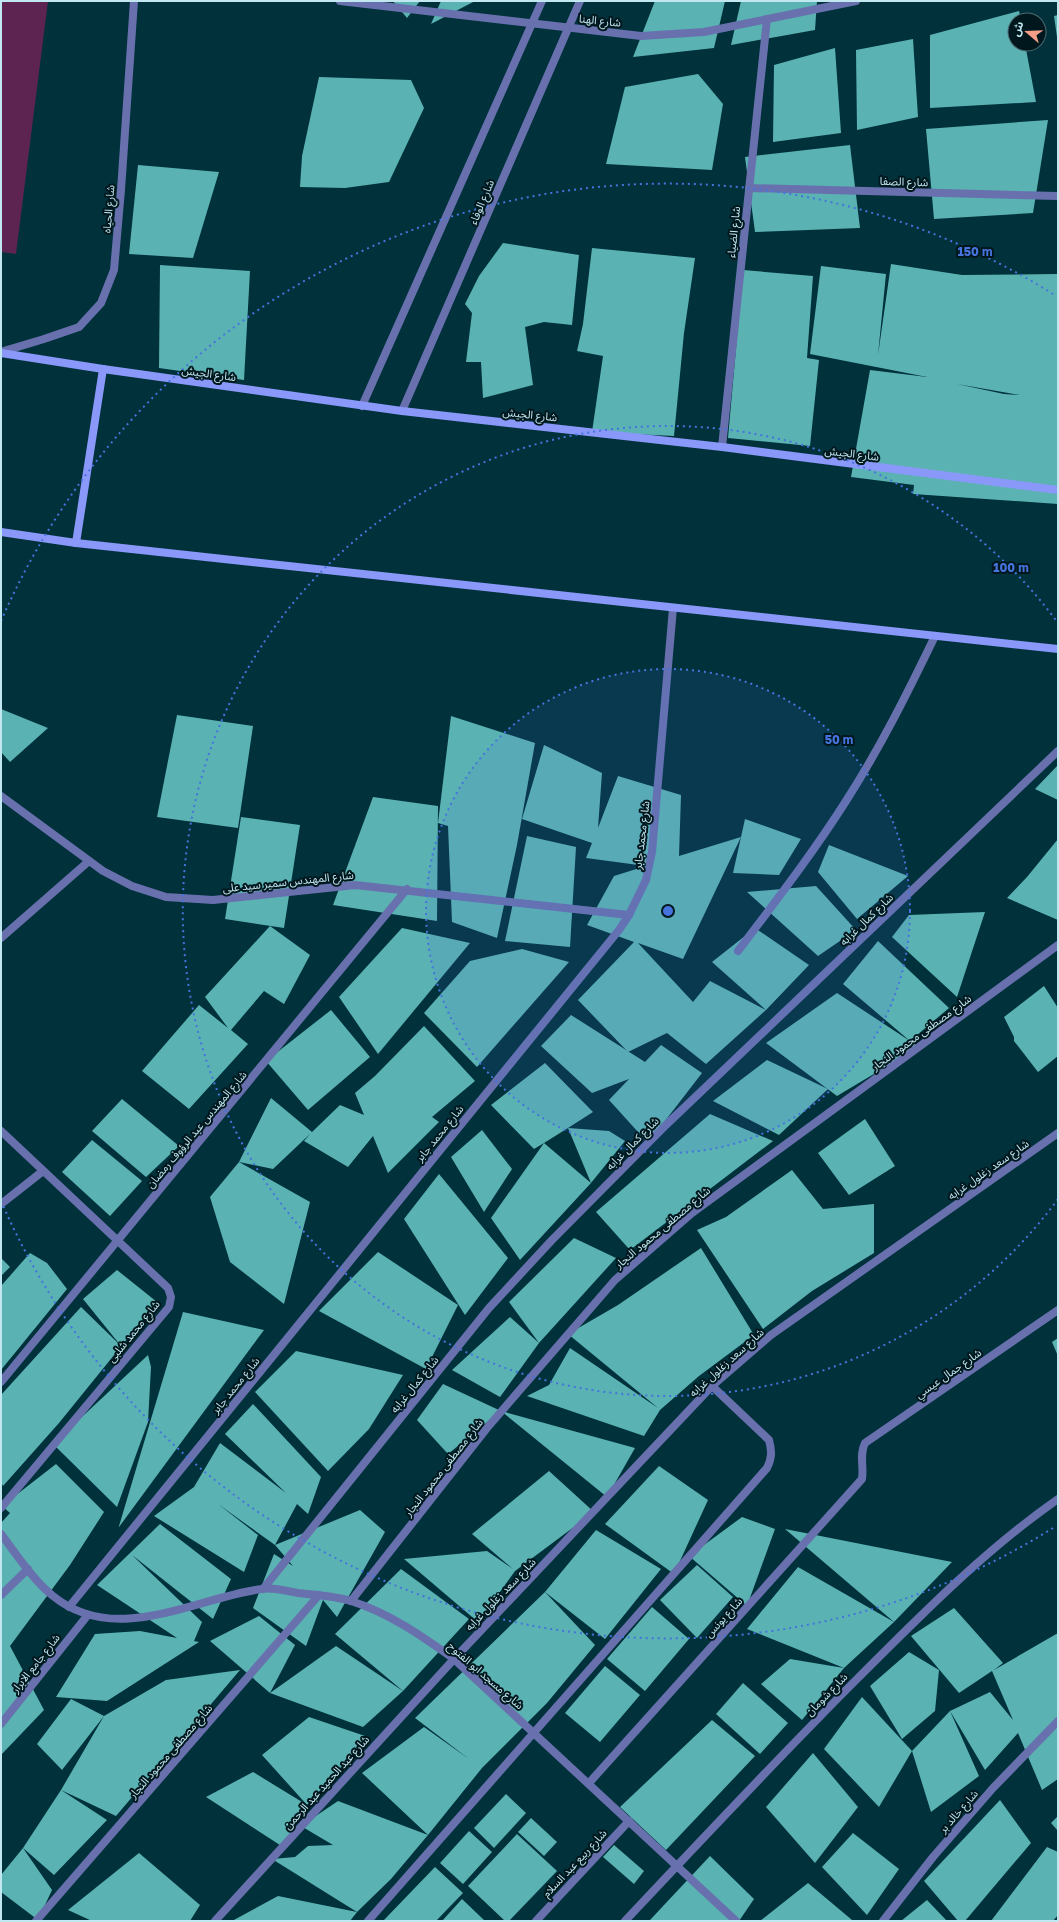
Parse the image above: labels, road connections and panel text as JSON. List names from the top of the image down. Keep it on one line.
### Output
{"streets":{"main road":["شارع الجيش"],"street":["شارع الهنا","شارع الصفا","شارع الوفاء","شارع الحياه","شارع الضياء","شارع محمد جابر","شارع المهندس سمير سيد على","شارع كمال غرابه","شارع مصطفى محمود النجار","شارع المهندس عبد الرؤوف رمضان","شارع سعد زغلول غرابه","شارع محمد شلبى","شارع جمال عيسي","شارع يونس","شارع جامع الابرار","شارع مسجد ابو الفتوح","شارع شومان","شارع عبد الحميد عبد الرحمن","شارع خالد بر","شارع ربيع عبد السلام"]},"crossings":[["شارع الهنا","شارع الوفاء"],["شارع الهنا","شارع الضياء"],["شارع الصفا","شارع الضياء"],["شارع الوفاء","شارع الجيش"],["شارع الحياه","شارع الجيش"],["شارع الضياء","شارع الجيش"],["شارع محمد جابر","شارع المهندس سمير سيد على"],["شارع محمد جابر","شارع مسجد ابو الفتوح"],["شارع المهندس سمير سيد على","شارع المهندس عبد الرؤوف رمضان"],["شارع كمال غرابه","شارع مسجد ابو الفتوح"],["شارع مصطفى محمود النجار","شارع مسجد ابو الفتوح"],["شارع المهندس عبد الرؤوف رمضان","شارع محمد شلبى"],["شارع سعد زغلول غرابه","شارع مسجد ابو الفتوح"],["شارع سعد زغلول غرابه","شارع عبد الحميد عبد الرحمن"],["شارع جمال عيسي","شارع يونس"],["شارع يونس","شارع مسجد ابو الفتوح"],["شارع جامع الابرار","شارع مسجد ابو الفتوح"],["شارع مسجد ابو الفتوح","شارع شومان"],["شارع مسجد ابو الفتوح","شارع عبد الحميد عبد الرحمن"],["شارع مسجد ابو الفتوح","شارع ربيع عبد السلام"]],"north":"left","rings":["150 m","100 m","50 m"]}
